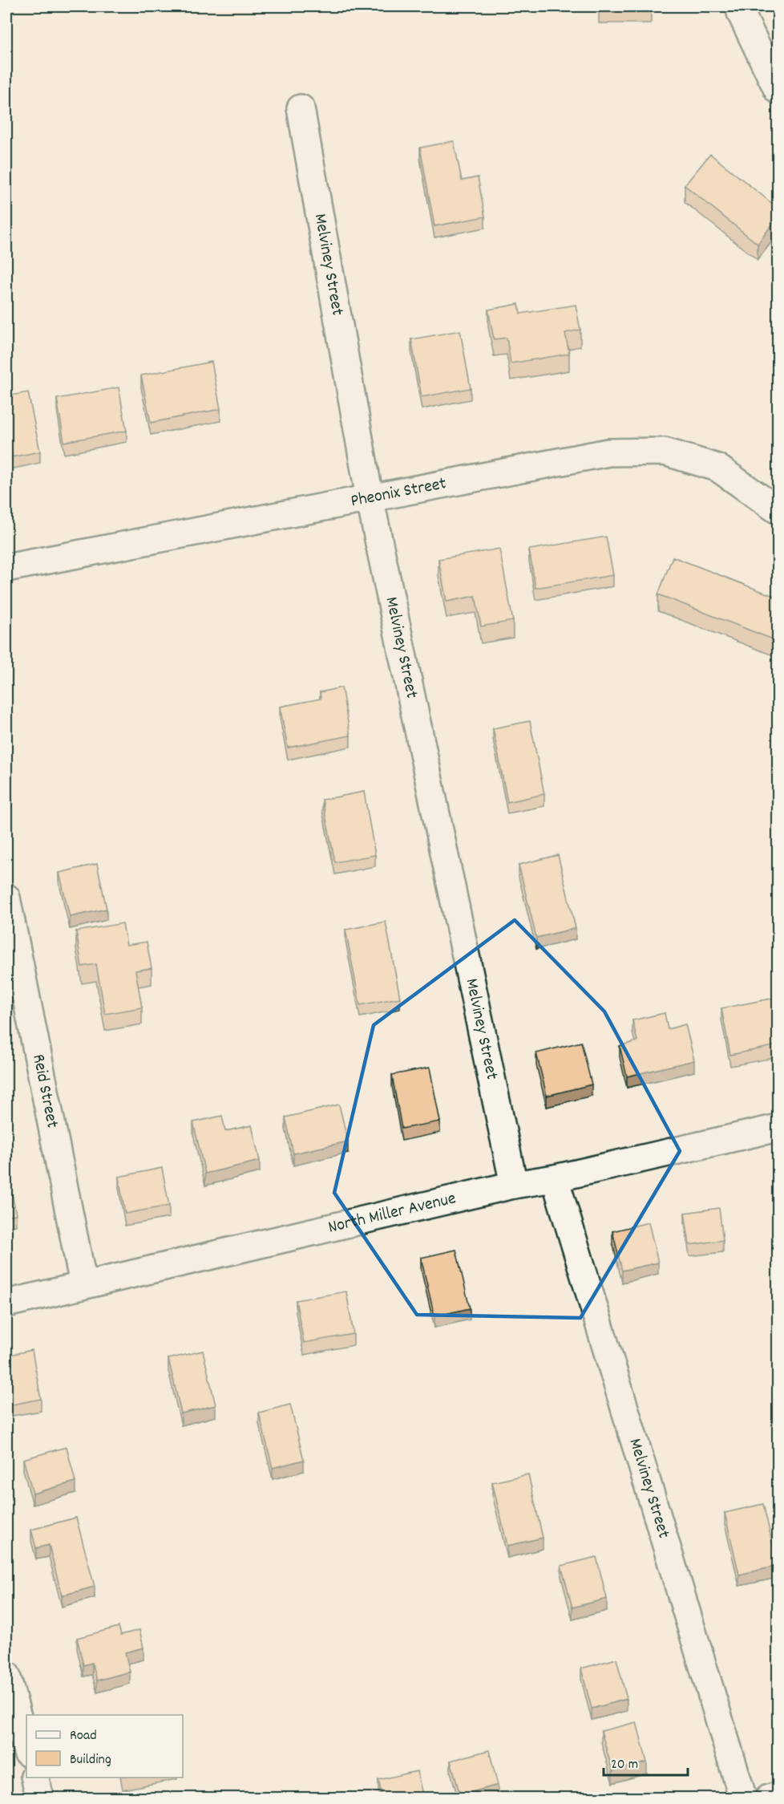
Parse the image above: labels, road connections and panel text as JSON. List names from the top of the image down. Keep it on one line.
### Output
{"streets":{"street":["Melviney Street","Pheonix Street","Reid Street","North Miller Avenue"]},"crossings":[["Melviney Street","Pheonix Street"],["Melviney Street","North Miller Avenue"],["Reid Street","North Miller Avenue"]],"legend":["Road","Building"],"scale_bar":"20 m"}
